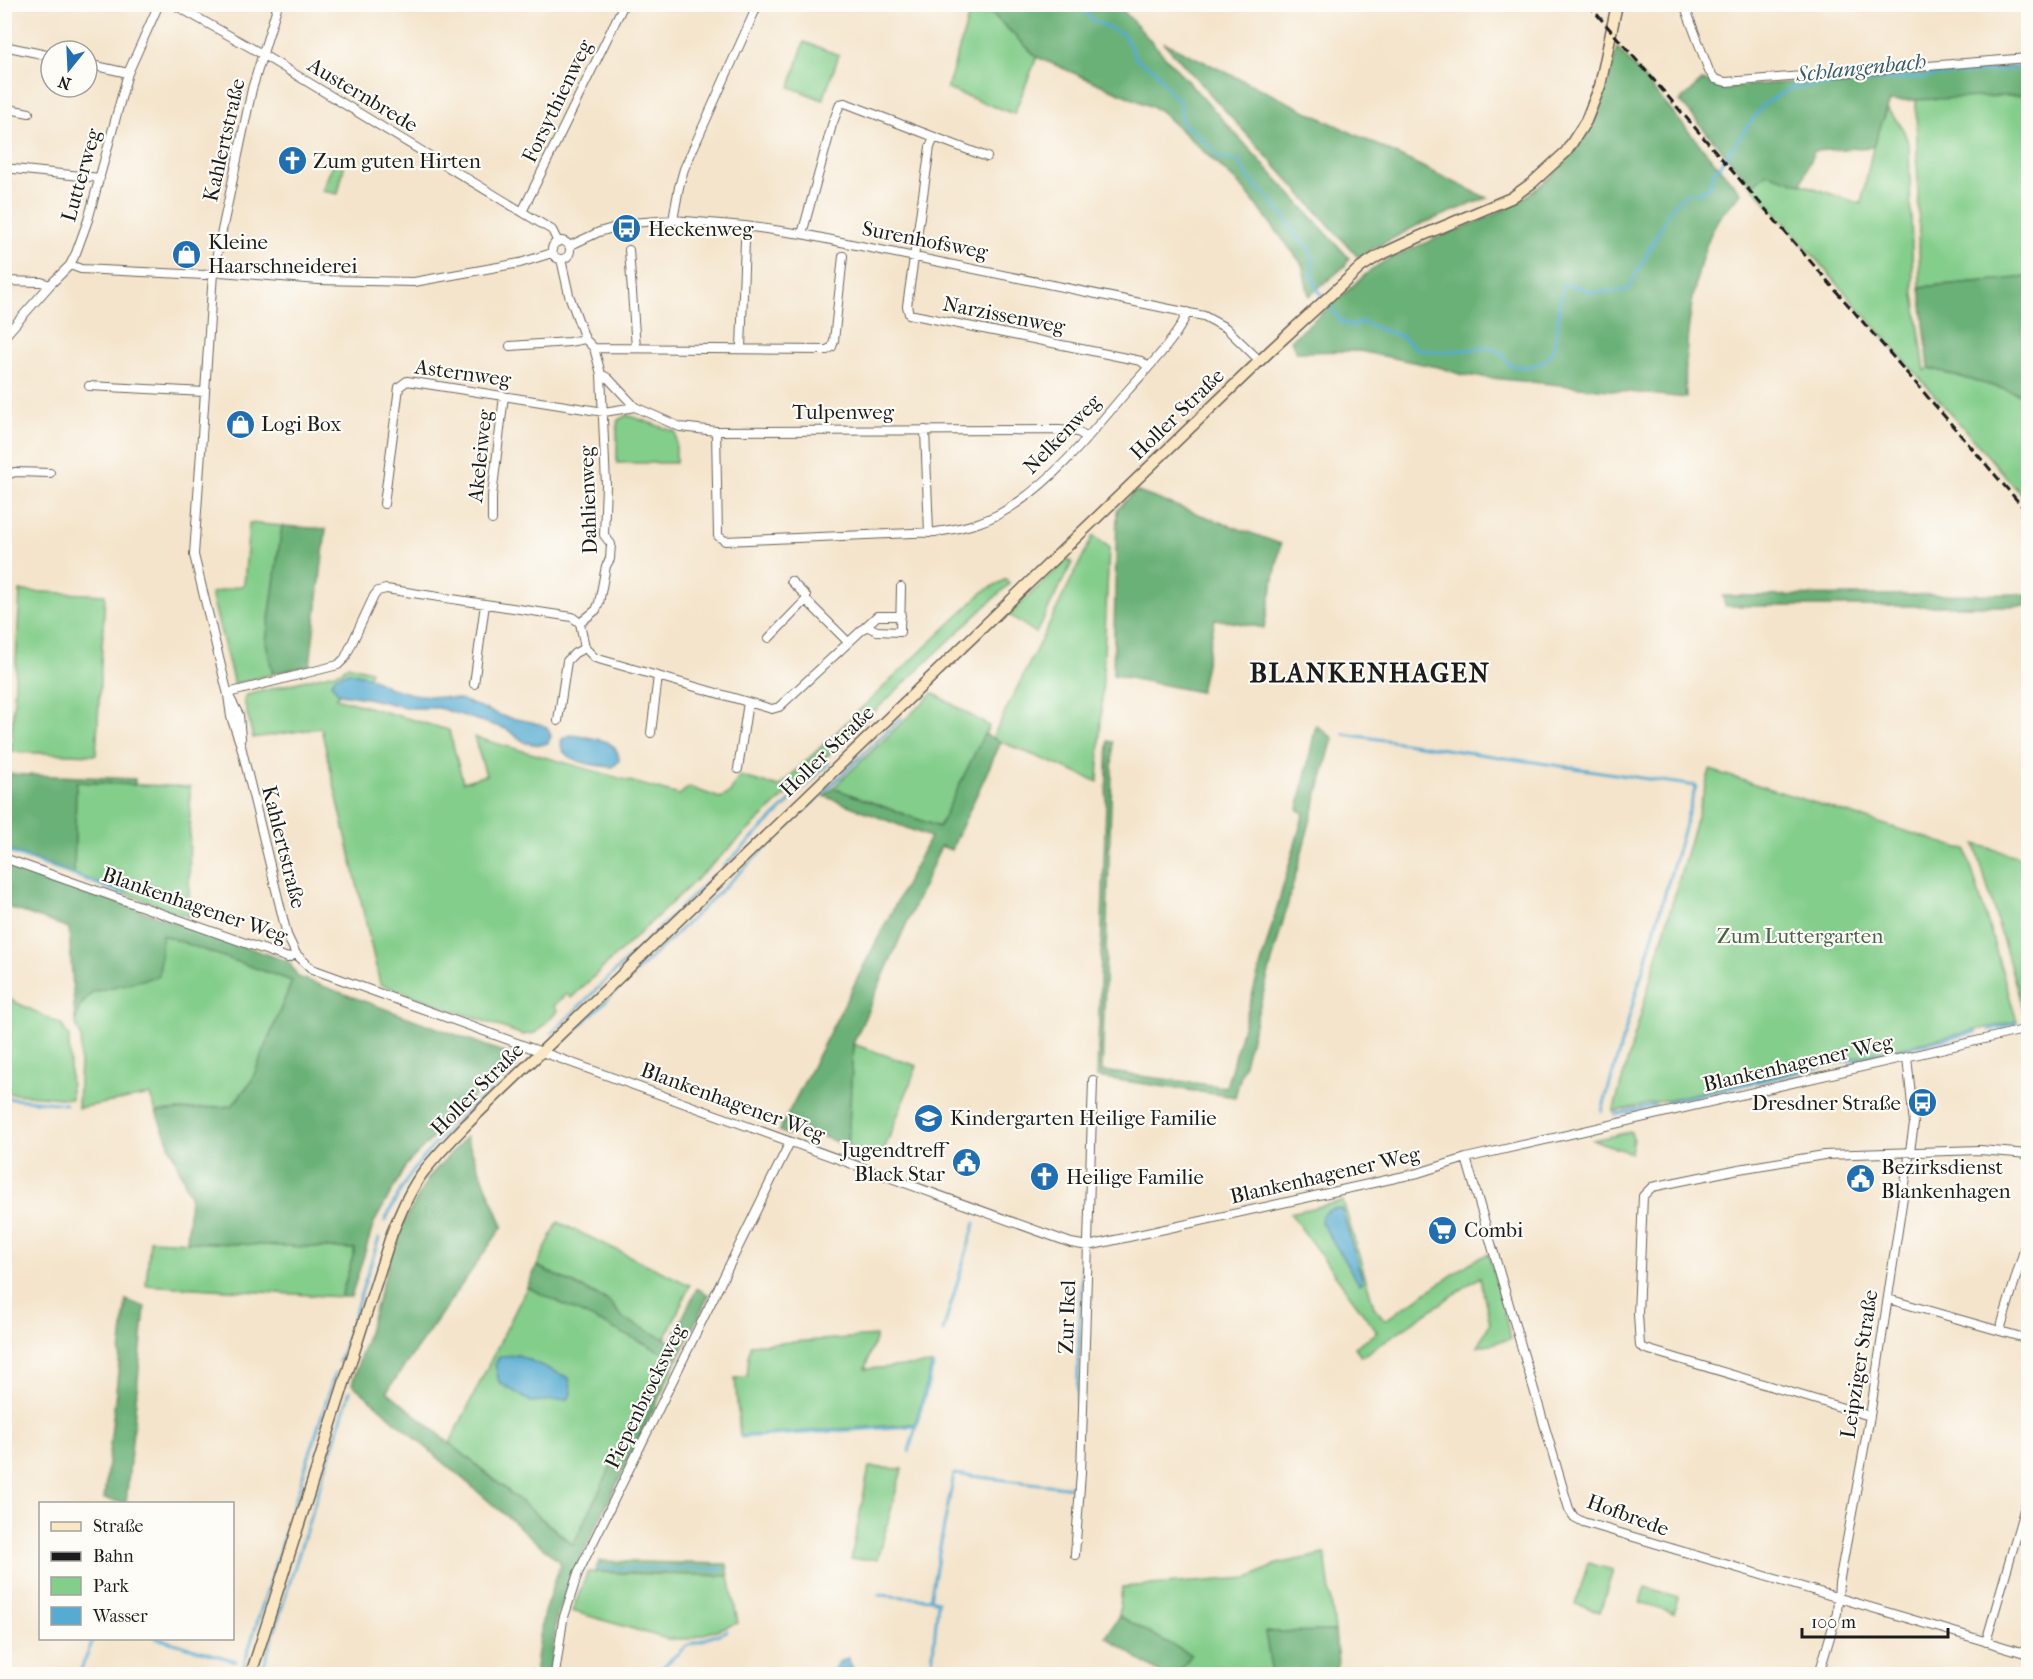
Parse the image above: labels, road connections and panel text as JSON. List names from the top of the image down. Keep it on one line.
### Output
{"streets":{"street":["Austernbrede","Forsythienweg","Kahlertstraße","Lutterweg","Surenhofsweg","Narzissenweg","Asternweg","Tulpenweg","Holler Straße","Nelkenweg","Akeleiweg","Dahlienweg","Blankenhagener Weg","Zur Ikel","Leipziger Straße","Piepenbrocksweg","Hofbrede"]},"crossings":[["Austernbrede","Forsythienweg"],["Austernbrede","Kahlertstraße"],["Austernbrede","Surenhofsweg"],["Kahlertstraße","Blankenhagener Weg"],["Surenhofsweg","Narzissenweg"],["Surenhofsweg","Holler Straße"],["Surenhofsweg","Nelkenweg"],["Narzissenweg","Nelkenweg"],["Asternweg","Akeleiweg"],["Asternweg","Dahlienweg"],["Tulpenweg","Nelkenweg"],["Holler Straße","Blankenhagener Weg"],["Blankenhagener Weg","Zur Ikel"],["Blankenhagener Weg","Leipziger Straße"],["Blankenhagener Weg","Piepenbrocksweg"],["Blankenhagener Weg","Hofbrede"],["Leipziger Straße","Hofbrede"]],"districts":["BLANKENHAGEN"],"water":["Schlangenbach"],"parks":["Zum Luttergarten"],"places":{"church":["Zum guten Hirten","Heilige Familie"],"bus stop":["Heckenweg","Dresdner Straße"],"shop":["Kleine Haarschneiderei","Logi Box"],"school or university":["Kindergarten Heilige Familie"],"public building":["Jugendtreff Black Star","Bezirksdienst Blankenhagen"],"supermarket":["Combi"]},"legend":["Straße","Bahn","Park","Wasser"],"scale_bar":"100 m","north":"bottom"}
